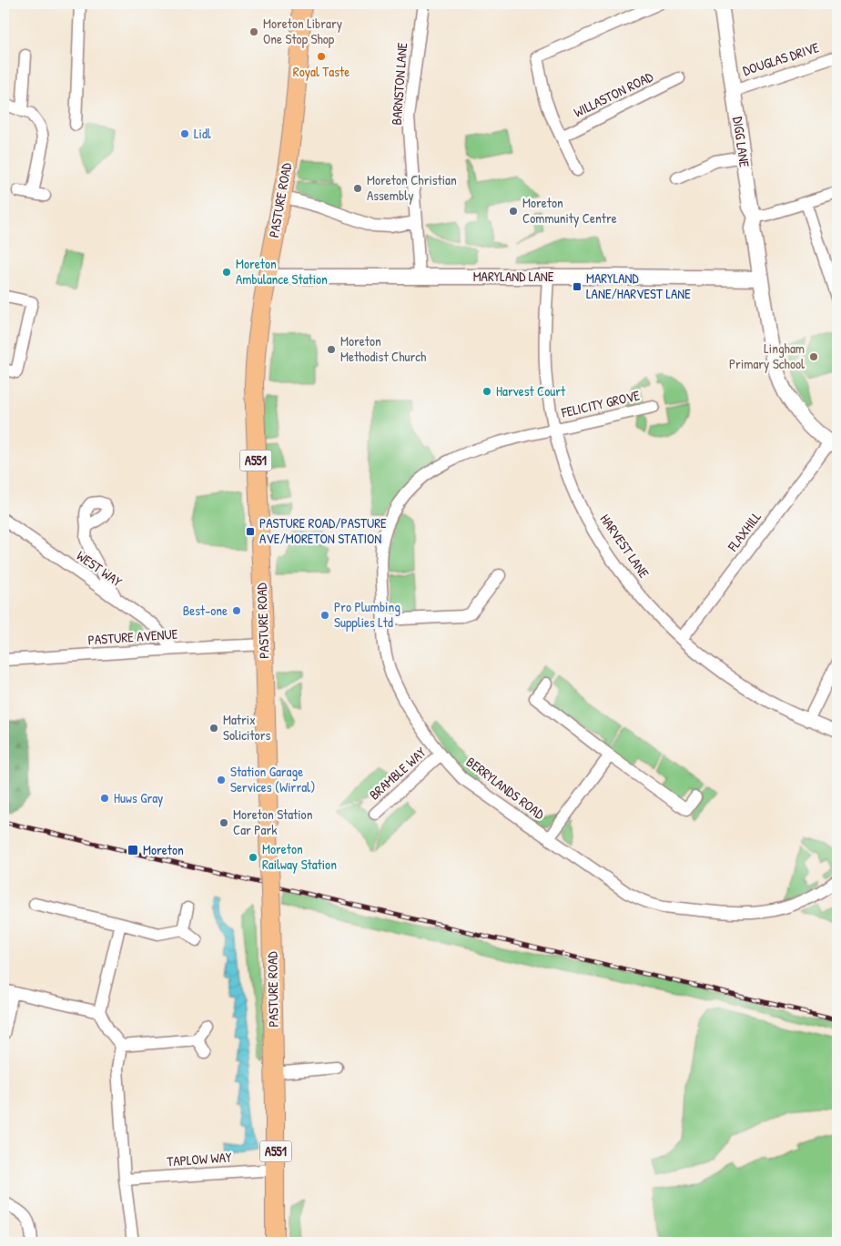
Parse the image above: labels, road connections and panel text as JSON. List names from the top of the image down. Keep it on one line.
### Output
{"streets":{"main road":["PASTURE ROAD","A551"],"street":["DOUGLAS DRIVE","BARNSTON LANE","WILLASTON ROAD","DIGG LANE","MARYLAND LANE","FELICITY GROVE","FLAXHILL","HARVEST LANE","WEST WAY","PASTURE AVENUE","BRAMBLE WAY","BERRYLANDS ROAD","TAPLOW WAY"]},"crossings":[["DOUGLAS DRIVE","DIGG LANE"],["BARNSTON LANE","MARYLAND LANE"],["DIGG LANE","MARYLAND LANE"],["DIGG LANE","FLAXHILL"],["PASTURE ROAD","MARYLAND LANE"],["PASTURE ROAD","PASTURE AVENUE"],["PASTURE ROAD","TAPLOW WAY"],["MARYLAND LANE","HARVEST LANE"],["FELICITY GROVE","HARVEST LANE"],["FELICITY GROVE","BERRYLANDS ROAD"],["FLAXHILL","HARVEST LANE"],["HARVEST LANE","BERRYLANDS ROAD"],["WEST WAY","PASTURE AVENUE"],["BRAMBLE WAY","BERRYLANDS ROAD"]],"places":{"other":["Moreton Library One Stop Shop","Royal Taste","Lidl","Moreton Christian Assembly","Moreton Community Centre","Moreton Ambulance Station","Moreton Methodist Church","Lingham Primary School","Harvest Court","Best-one","Pro Plumbing Supplies Ltd","Matrix Solicitors","Station Garage Services (Wirral)","Huws Gray","Moreton Station Car Park","Moreton Railway Station"],"transit":["MARYLAND LANE/HARVEST LANE","PASTURE ROAD/PASTURE AVE/MORETON STATION","Moreton"]}}
